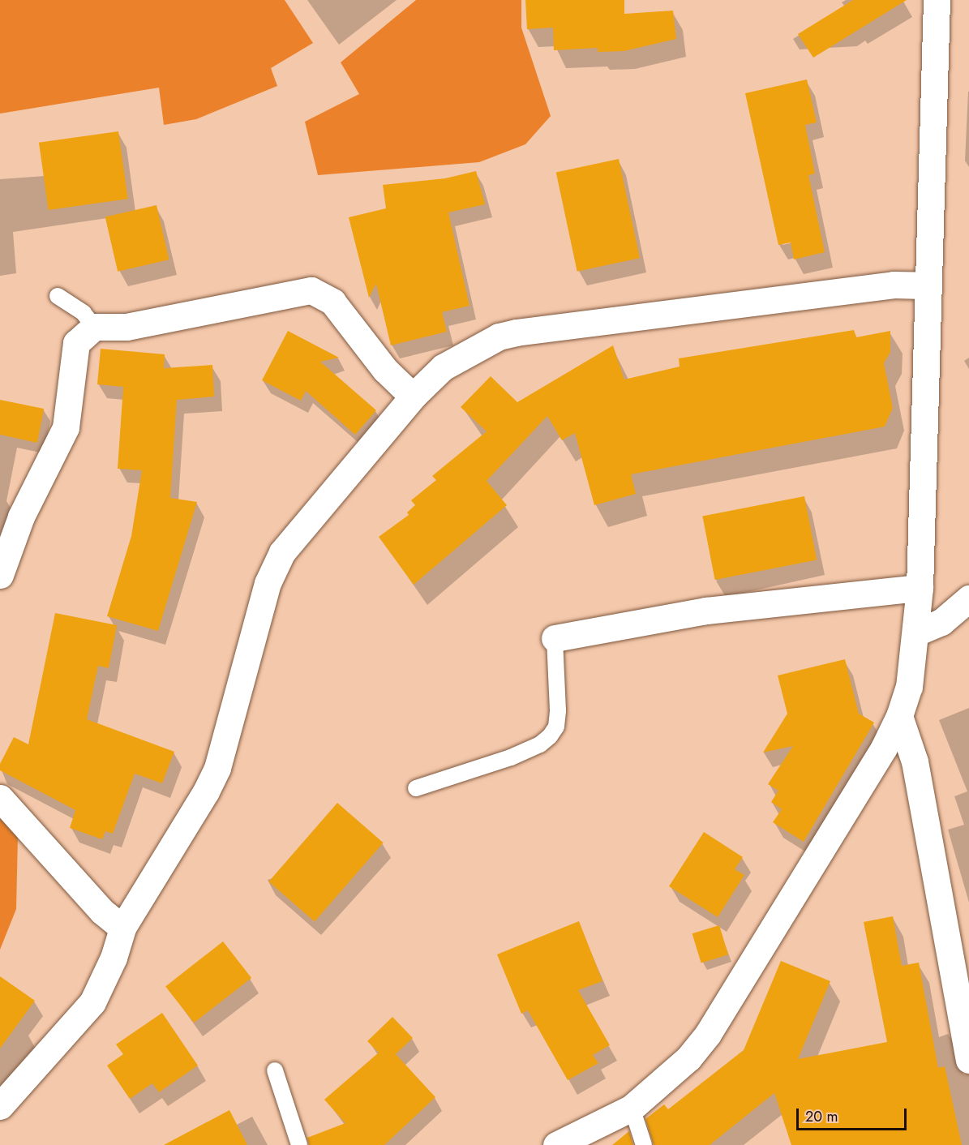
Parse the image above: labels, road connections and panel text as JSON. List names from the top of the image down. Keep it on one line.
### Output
{"scale_bar":"20 m"}
